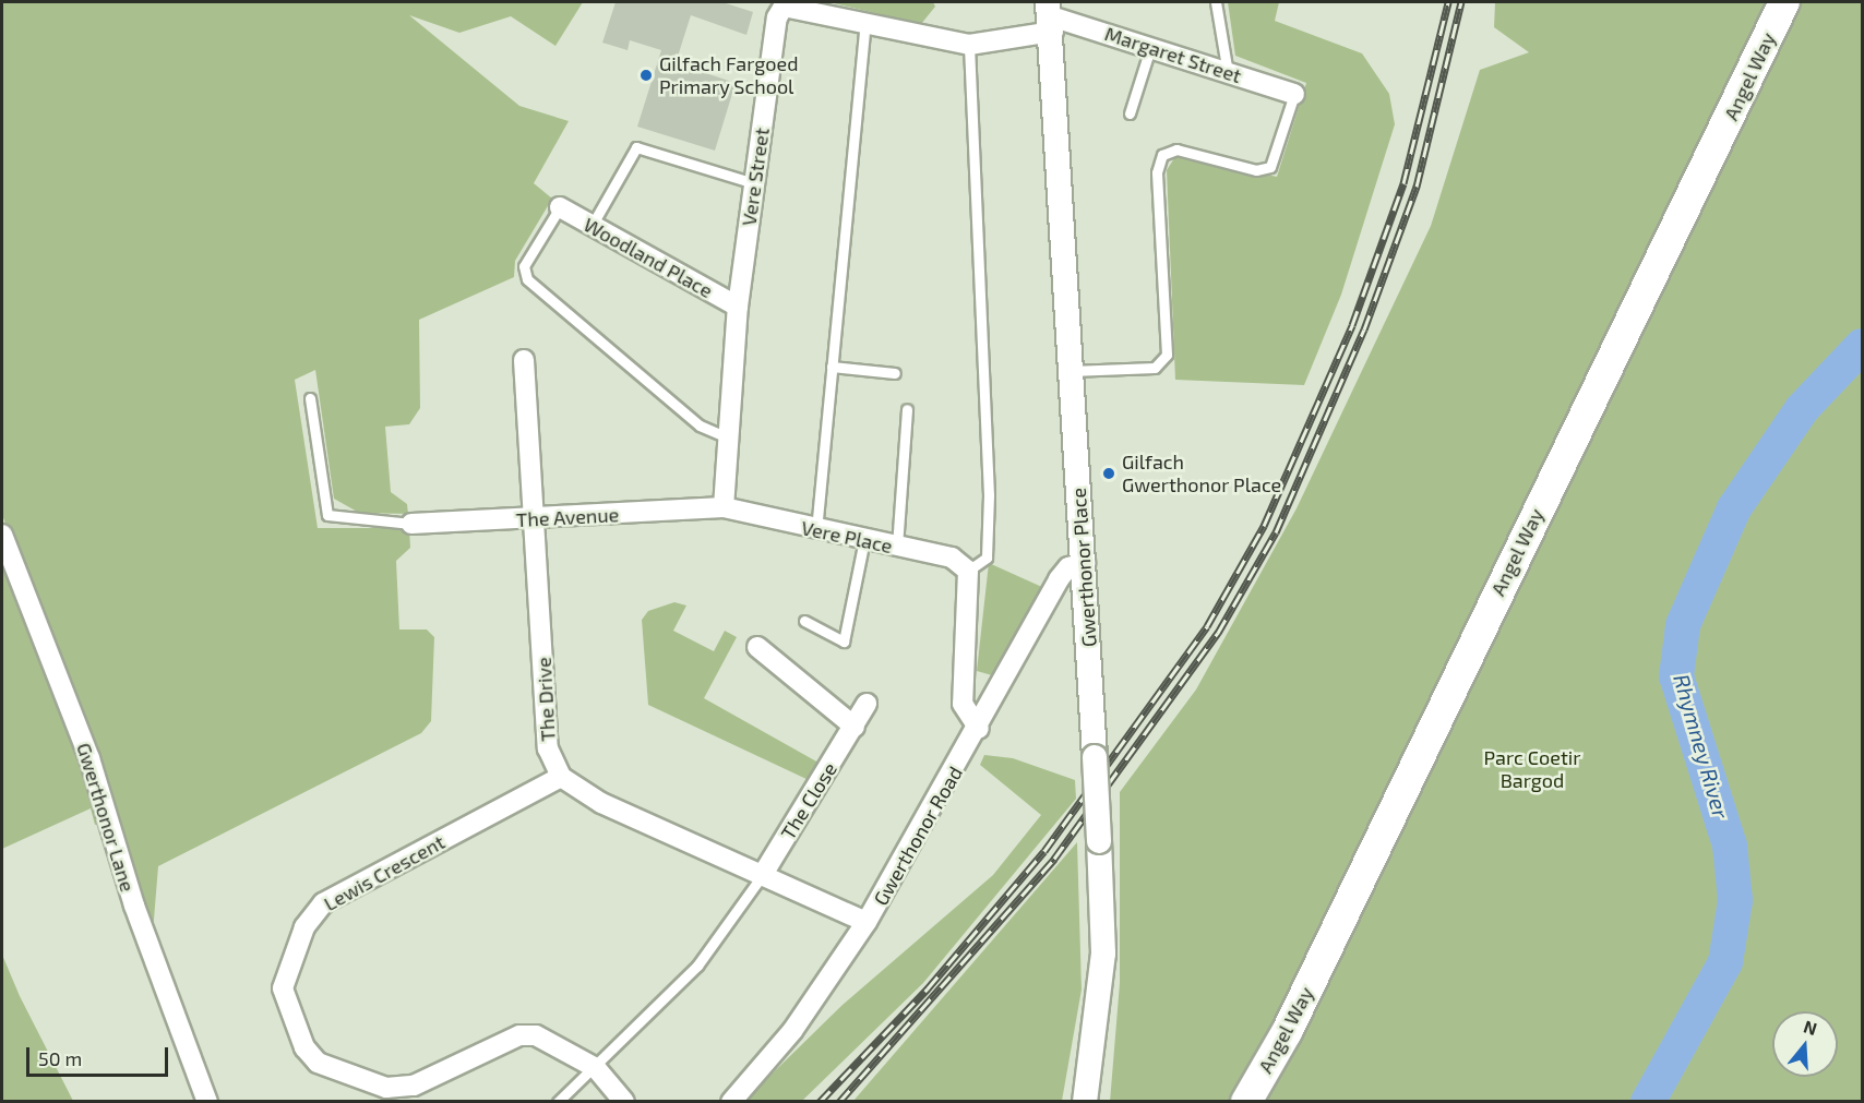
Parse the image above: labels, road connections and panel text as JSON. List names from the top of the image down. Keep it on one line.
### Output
{"streets":{"main road":["Angel Way"],"street":["Margaret Street","Vere Street","Woodland Place","The Avenue","Vere Place","Gwerthonor Place","The Drive","The Close","Gwerthonor Lane","Gwerthonor Road","Lewis Crescent"]},"crossings":[["Margaret Street","Vere Street"],["Margaret Street","Gwerthonor Place"],["Vere Street","Woodland Place"],["Vere Street","The Avenue"],["Vere Street","Vere Place"],["Vere Street","Gwerthonor Place"],["The Avenue","Vere Place"],["The Avenue","The Drive"],["Gwerthonor Place","Gwerthonor Road"],["The Drive","Lewis Crescent"]],"water":["Rhymney River"],"parks":["Parc Coetir Bargod"],"places":["Gilfach Fargoed Primary School","Gilfach Gwerthonor Place"],"scale_bar":"50 m","north":"top"}
